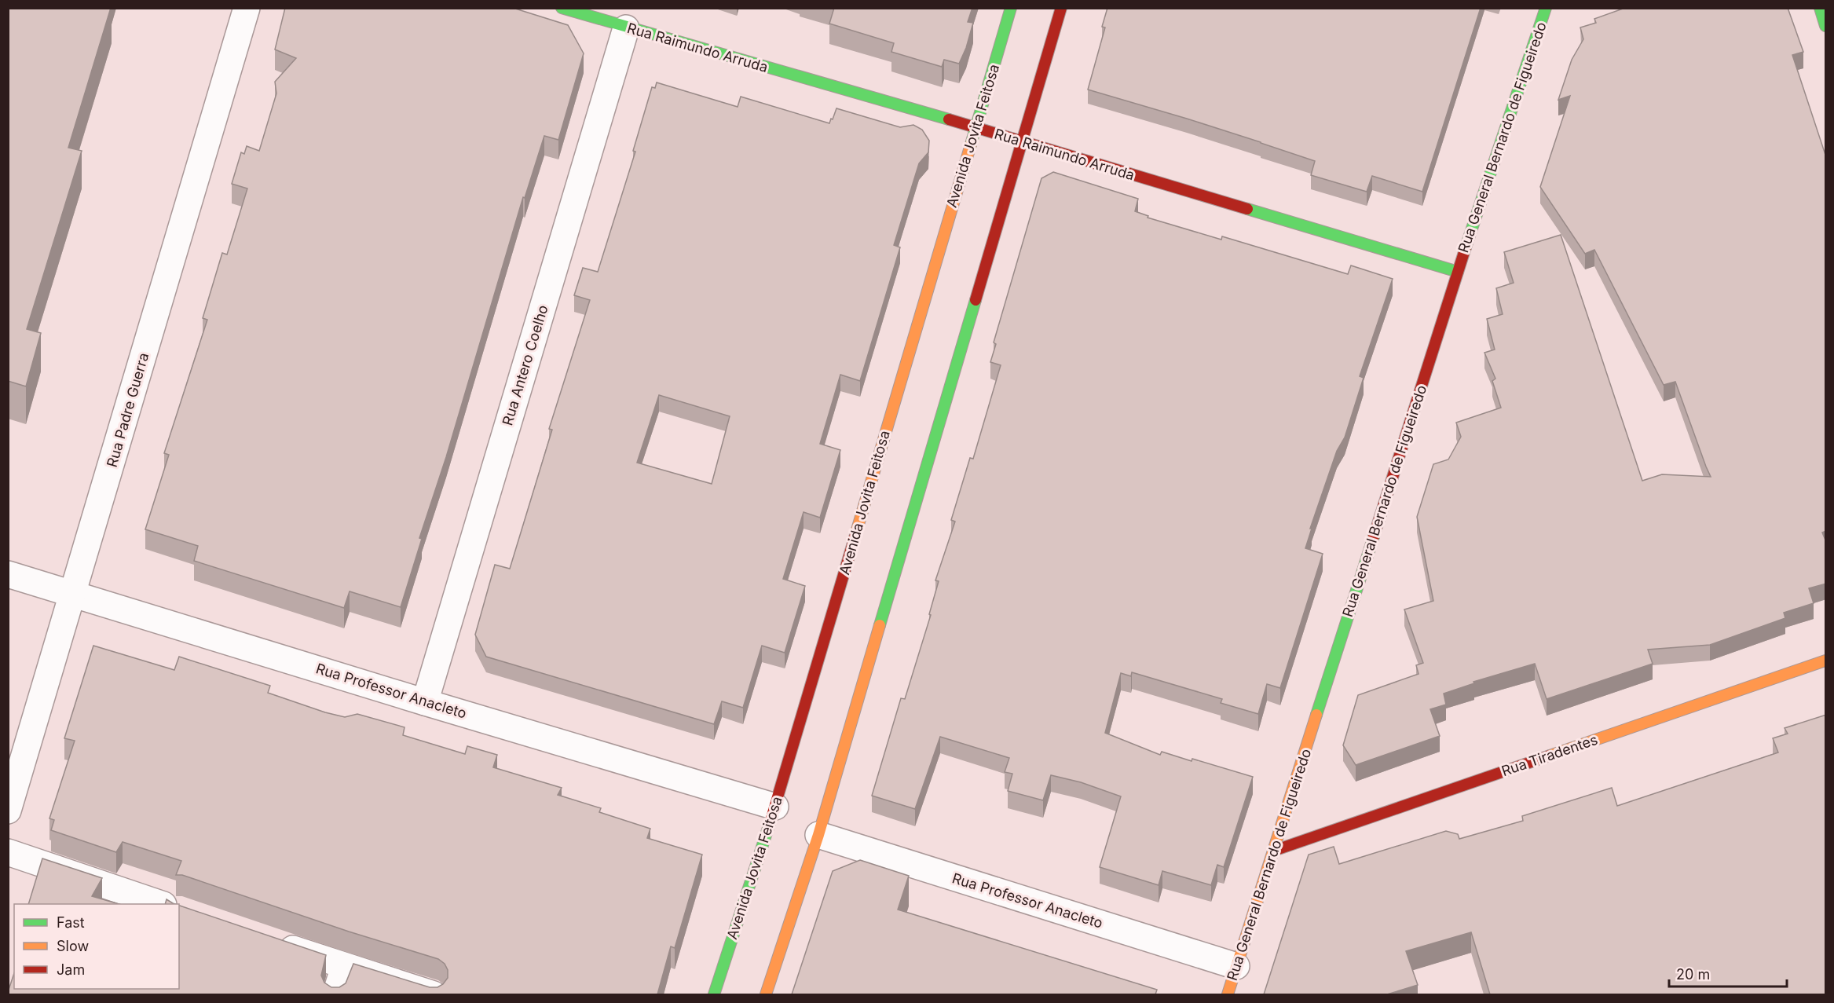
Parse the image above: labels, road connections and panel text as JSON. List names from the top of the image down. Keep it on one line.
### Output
{"streets":{"street":["Rua Raimundo Arruda","Avenida Jovita Feitosa","Rua General Bernardo de Figueiredo","Rua Antero Coelho","Rua Padre Guerra","Rua Professor Anacleto","Rua Tiradentes"]},"crossings":[["Rua Raimundo Arruda","Avenida Jovita Feitosa"],["Rua Raimundo Arruda","Rua General Bernardo de Figueiredo"],["Rua Raimundo Arruda","Rua Antero Coelho"],["Avenida Jovita Feitosa","Rua Professor Anacleto"],["Rua General Bernardo de Figueiredo","Rua Professor Anacleto"],["Rua General Bernardo de Figueiredo","Rua Tiradentes"],["Rua Antero Coelho","Rua Professor Anacleto"],["Rua Padre Guerra","Rua Professor Anacleto"]],"legend":["Fast","Slow","Jam"],"scale_bar":"20 m"}
